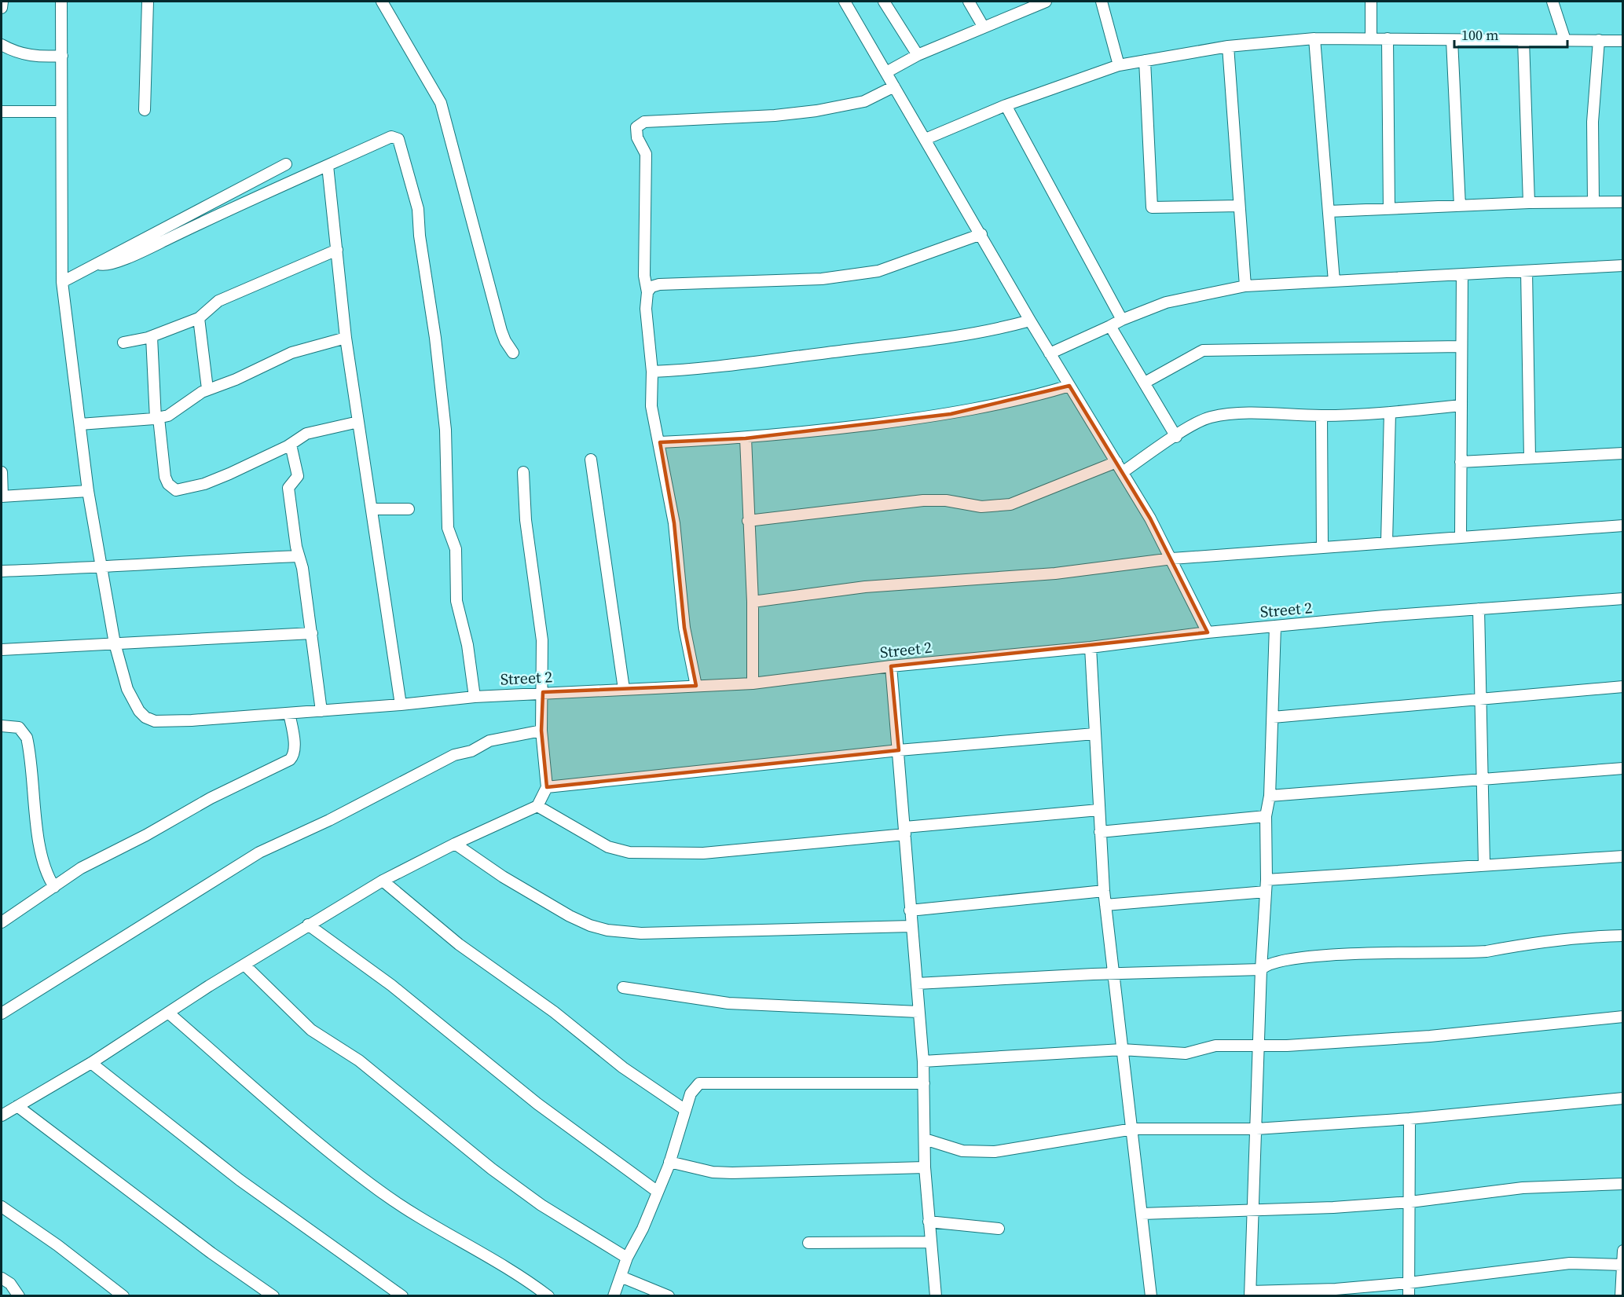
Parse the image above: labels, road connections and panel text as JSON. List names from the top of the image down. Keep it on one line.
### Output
{"streets":{"street":["Street 2"]},"scale_bar":"100 m"}
